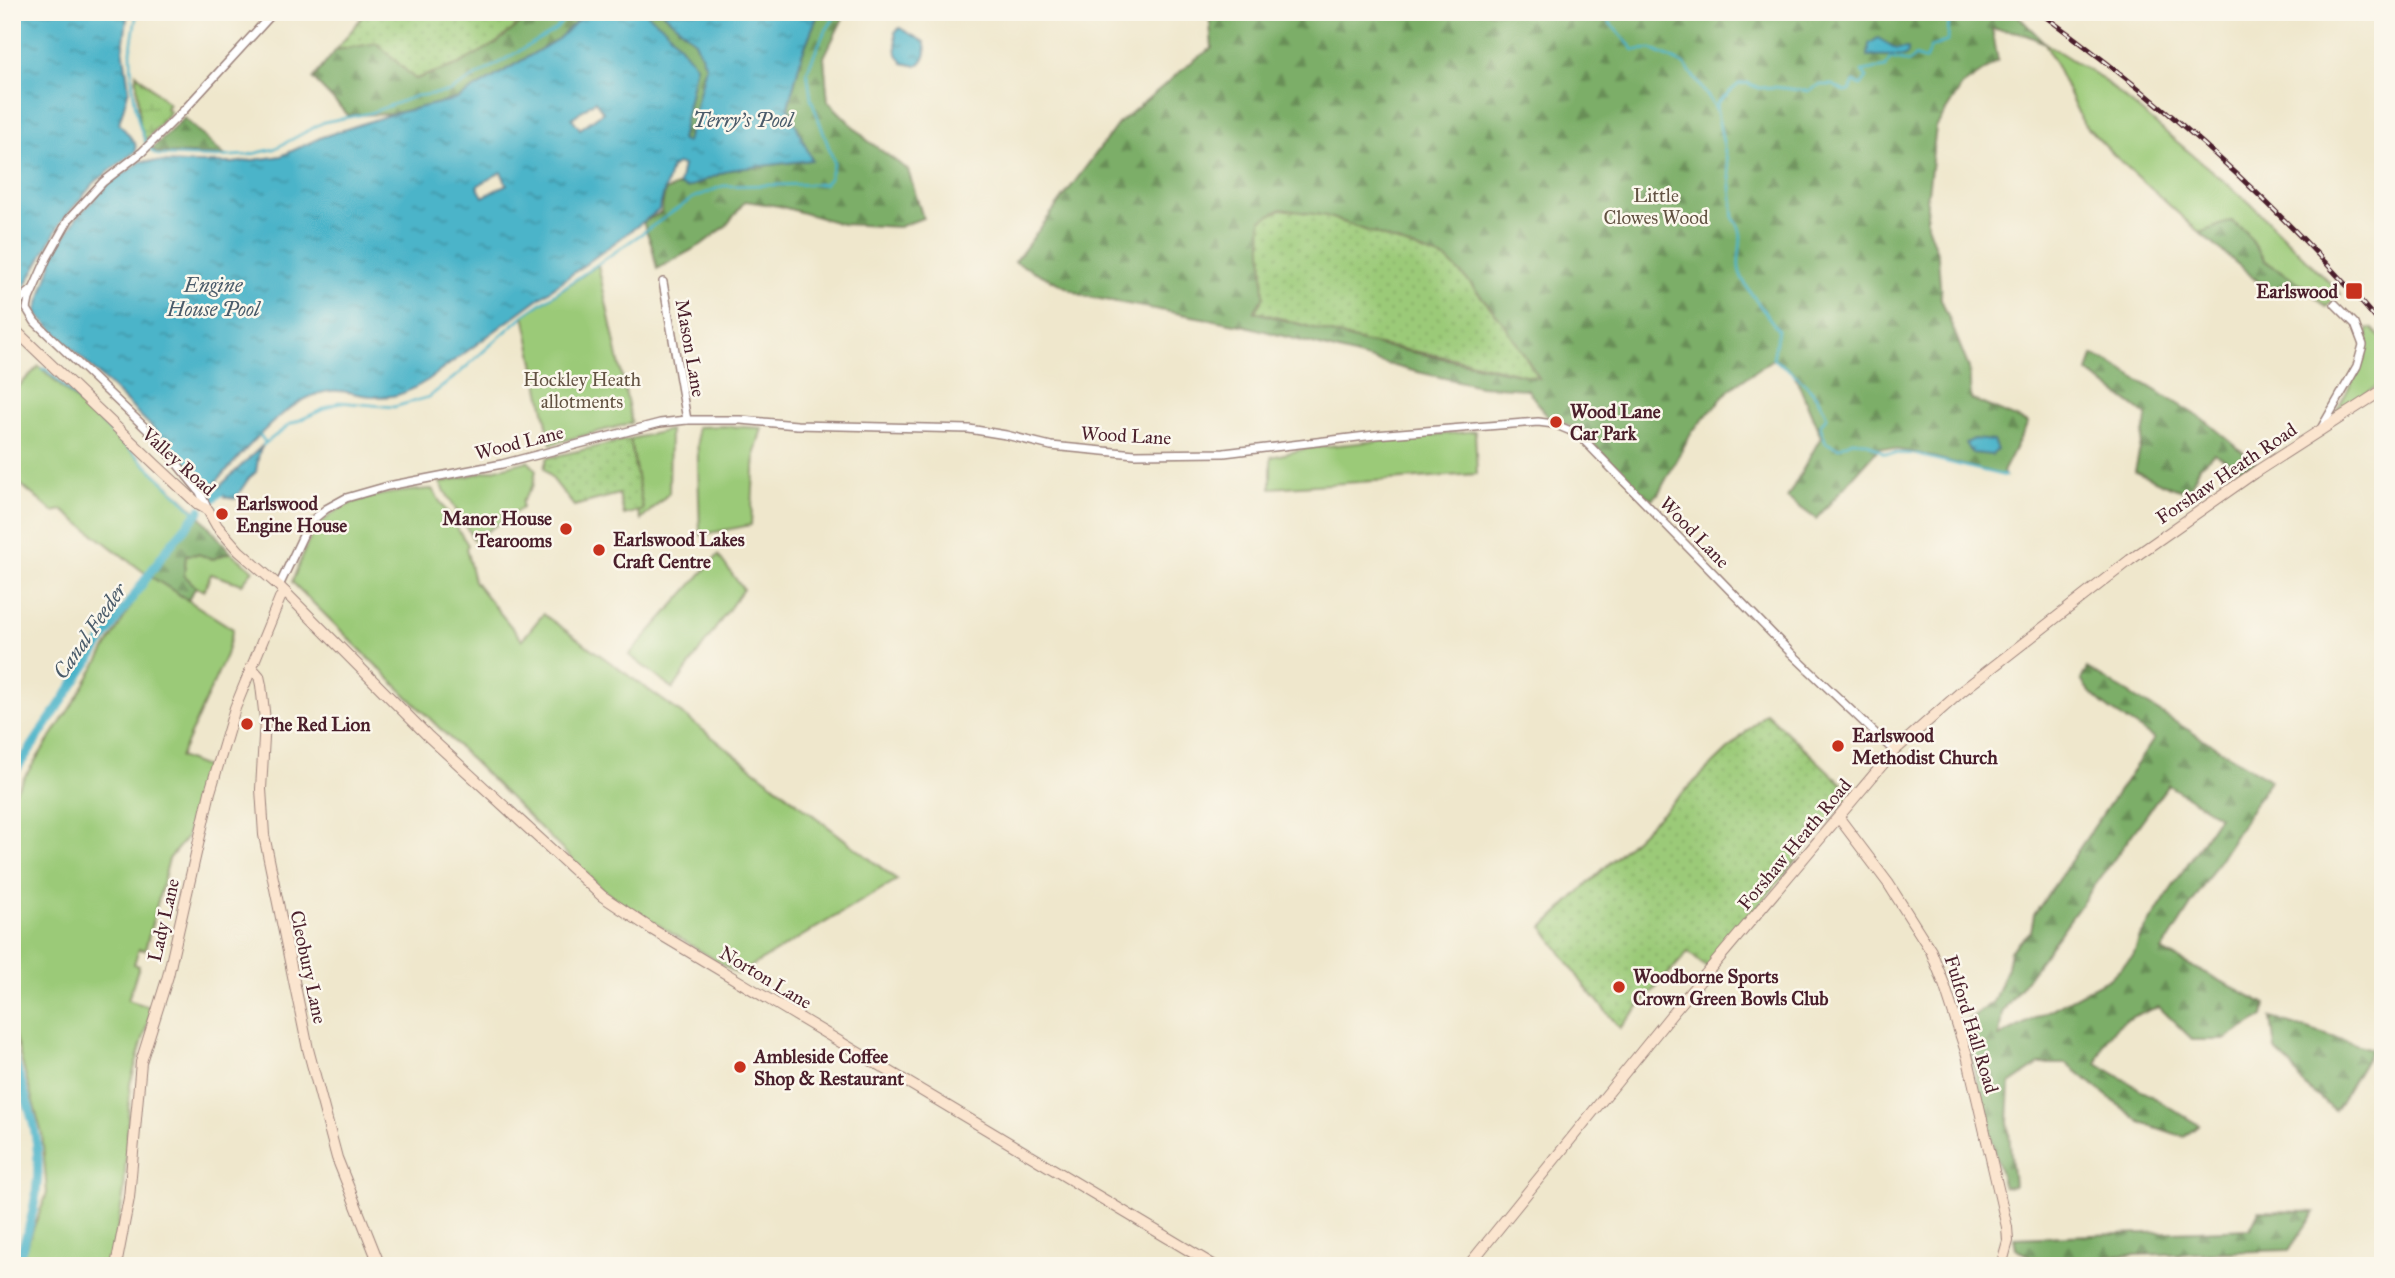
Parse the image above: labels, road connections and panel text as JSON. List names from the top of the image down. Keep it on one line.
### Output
{"streets":{"street":["Mason Lane","Wood Lane","Valley Road","Forshaw Heath Road","Lady Lane","Cleobury Lane","Norton Lane","Fulford Hall Road"]},"crossings":[["Mason Lane","Wood Lane"],["Wood Lane","Valley Road"],["Wood Lane","Forshaw Heath Road"],["Wood Lane","Lady Lane"],["Valley Road","Lady Lane"],["Valley Road","Norton Lane"],["Forshaw Heath Road","Fulford Hall Road"],["Lady Lane","Cleobury Lane"]],"water":["Terry's Pool","Engine House Pool","Canal Feeder"],"parks":["Little Clowes Wood","Hockley Heath allotments"],"places":{"transit":["Earlswood"],"other":["Wood Lane Car Park","Earlswood Engine House","Manor House Tearooms","Earlswood Lakes Craft Centre","The Red Lion","Earlswood Methodist Church","Woodborne Sports Crown Green Bowls Club","Ambleside Coffee Shop & Restaurant"]}}
